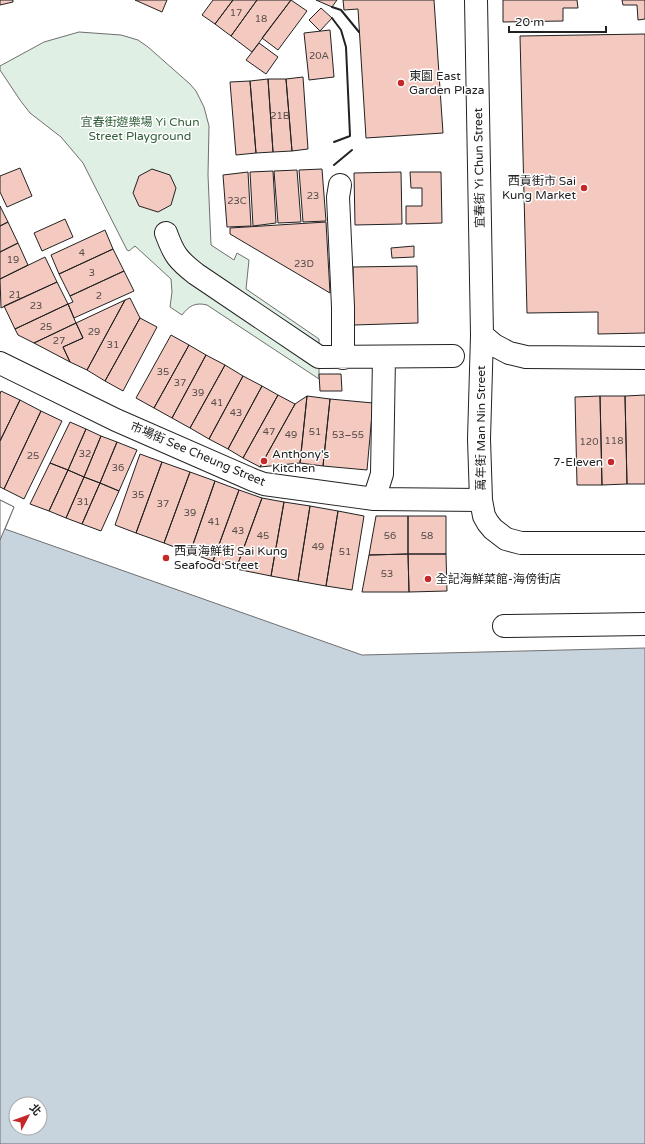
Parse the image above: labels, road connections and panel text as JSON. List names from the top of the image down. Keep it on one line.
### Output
{"streets":{"street":["宜春街 Yi Chun Street","萬年街 Man Nin Street","市場街 See Cheung Street"]},"crossings":[["宜春街 Yi Chun Street","萬年街 Man Nin Street"],["萬年街 Man Nin Street","市場街 See Cheung Street"]],"parks":["宜春街遊樂場 Yi Chun Street Playground"],"places":["東園 East Garden Plaza","西貢街市 Sai Kung Market","Anthony's Kitchen","7-Eleven","西貢海鮮街 Sai Kung Seafood Street","全記海鮮菜館-海傍街店"],"house_numbers":["17","18","20A","21B","23","23C","4","19","23D","3","21","2","23","25","29","27","31","35","37","39","41","43","47","51","49","53–55","118","120","32","25","36","35","31","37","39","41","43","45","56","58","49","51","53"],"scale_bar":"20 m","north":"top right"}
